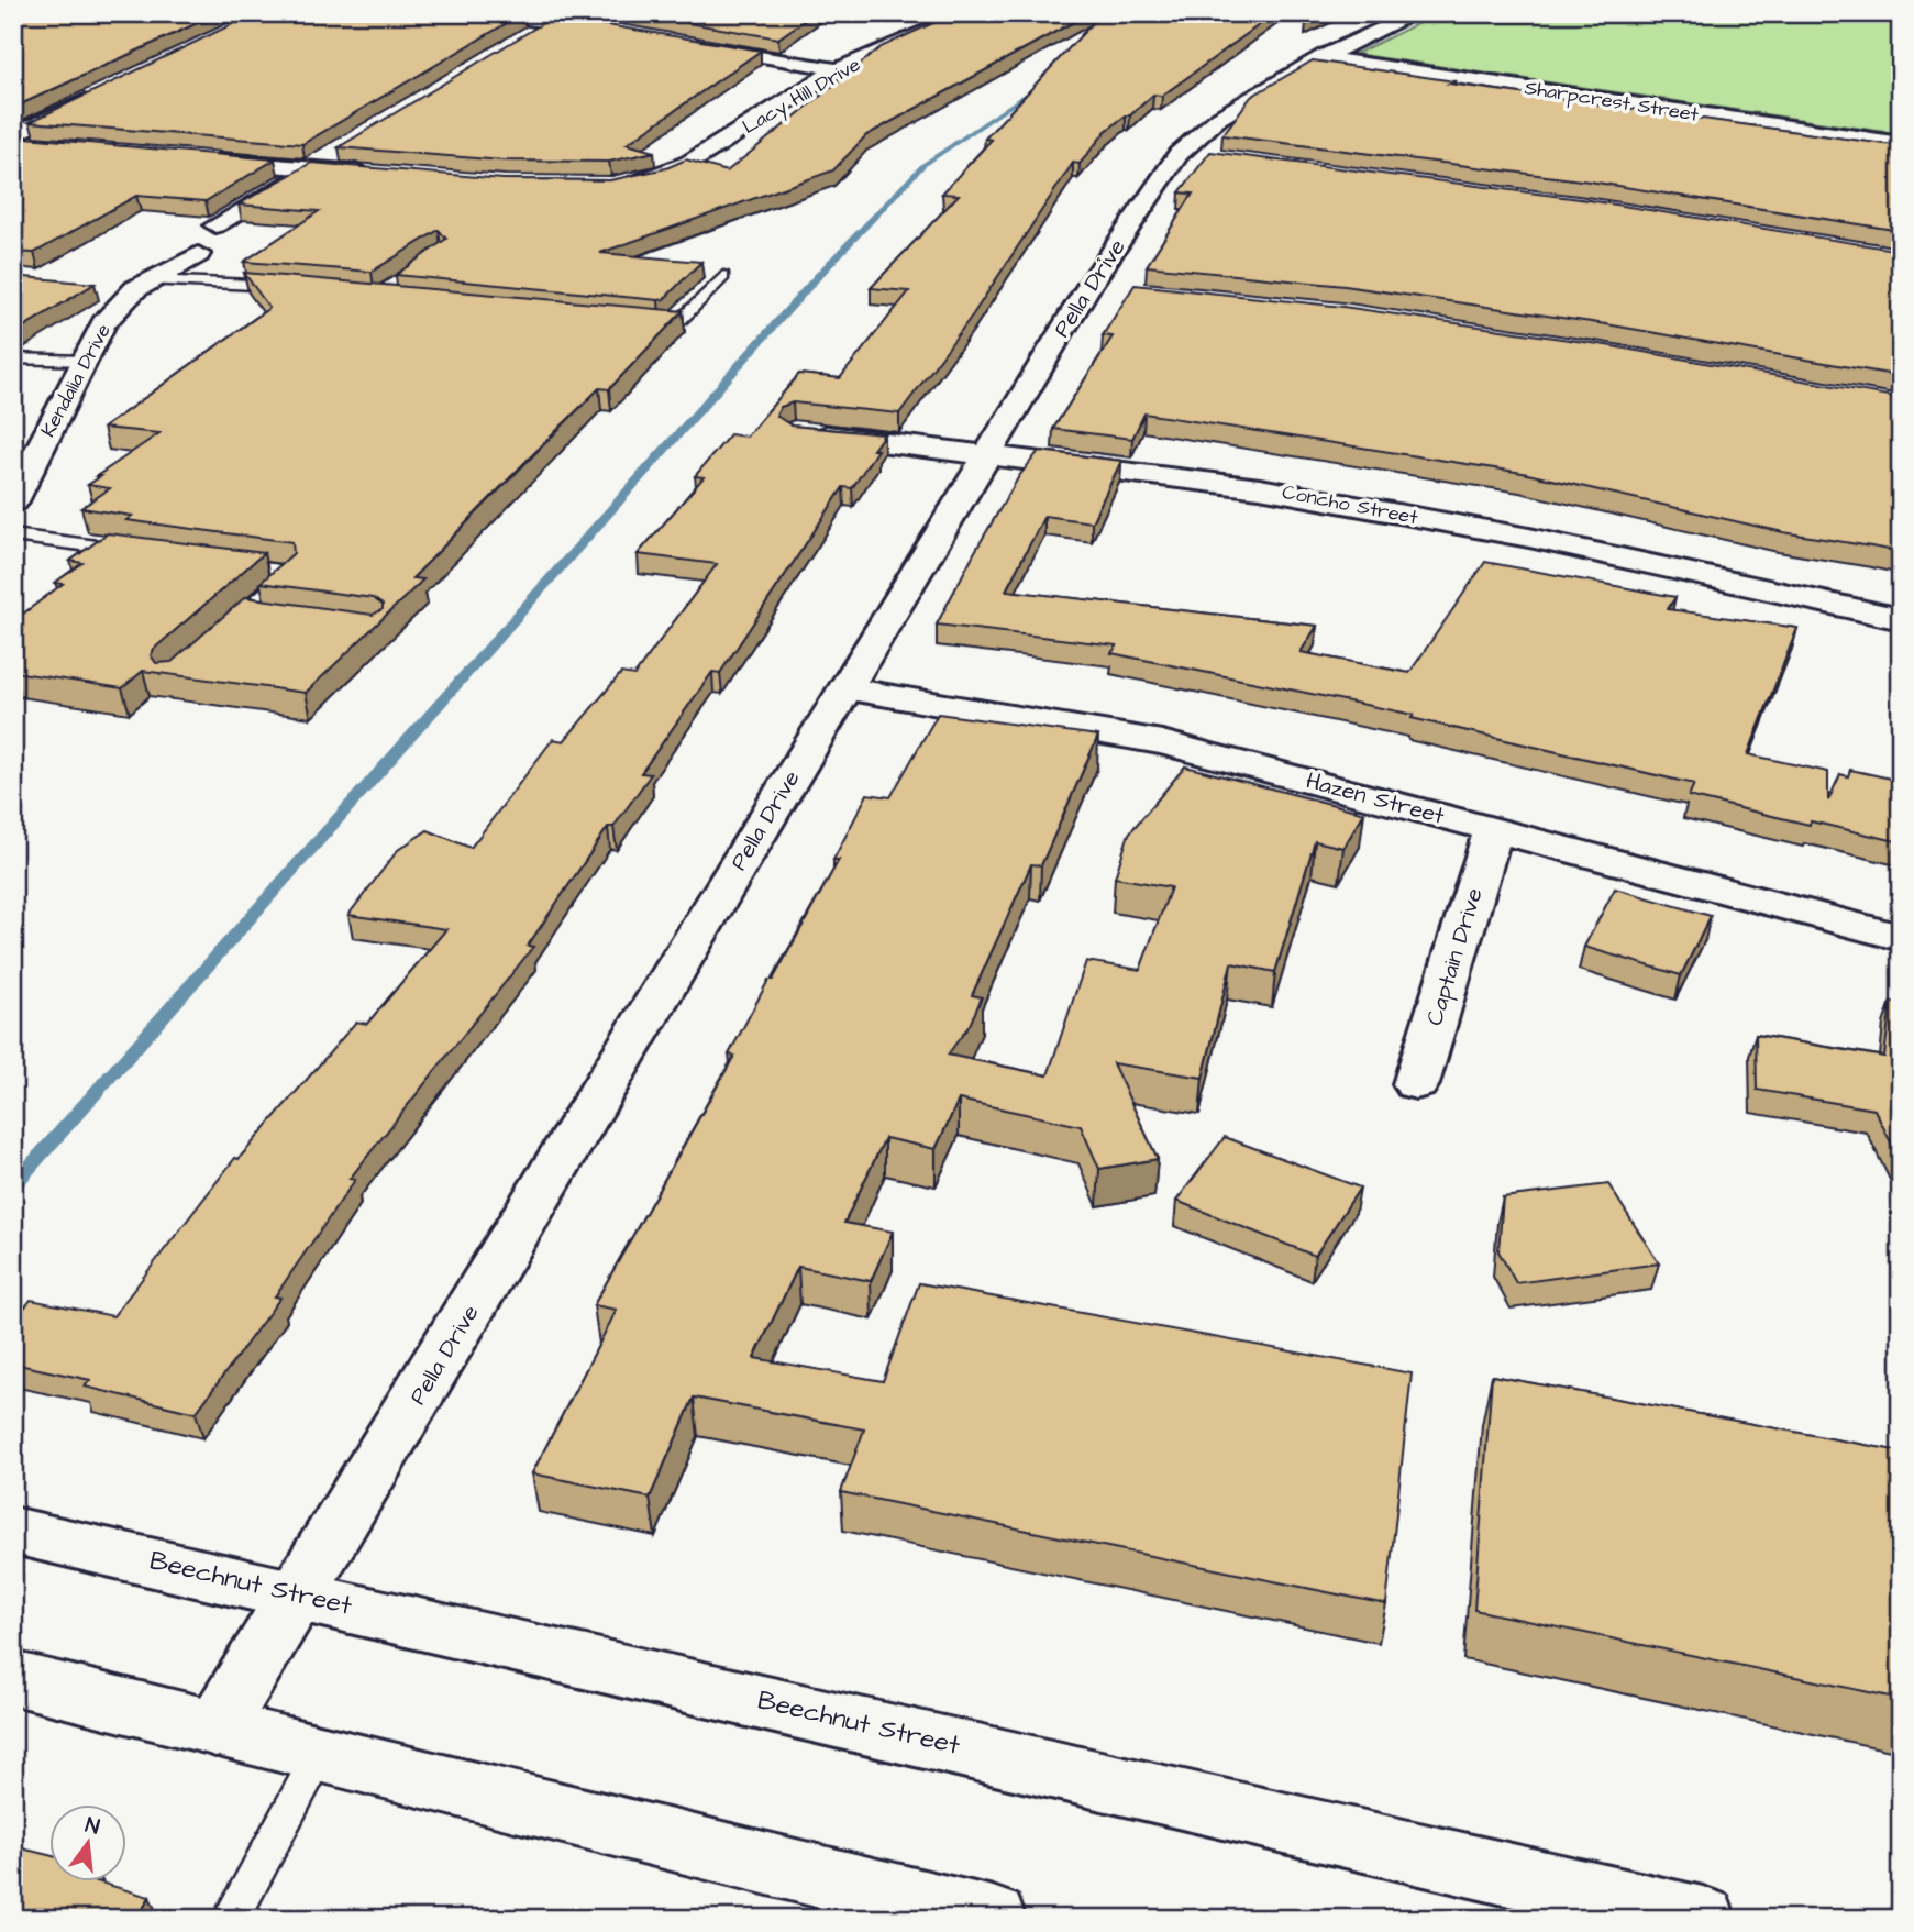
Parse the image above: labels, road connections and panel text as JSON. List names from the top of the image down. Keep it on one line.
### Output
{"streets":{"street":["Lacy Hill Drive","Sharpcrest Street","Pella Drive","Kendalia Drive","Concho Street","Hazen Street","Captain Drive","Beechnut Street"]},"crossings":[["Sharpcrest Street","Pella Drive"],["Pella Drive","Concho Street"],["Pella Drive","Hazen Street"],["Pella Drive","Beechnut Street"],["Hazen Street","Captain Drive"]],"north":"top"}
